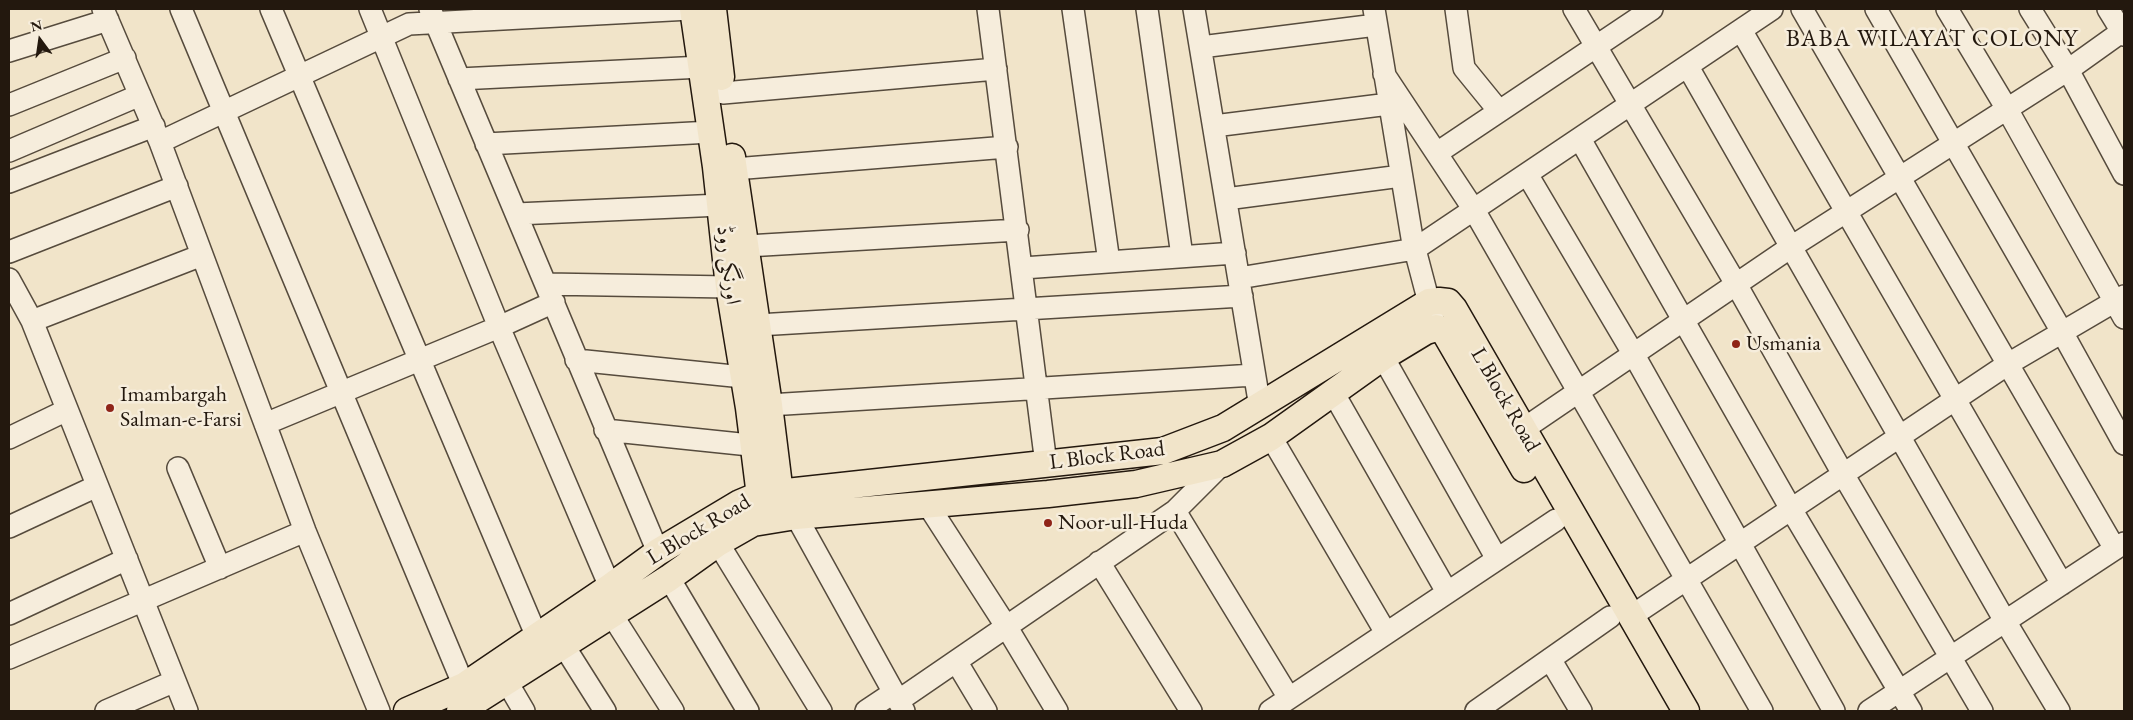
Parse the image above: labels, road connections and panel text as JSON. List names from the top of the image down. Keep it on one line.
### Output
{"streets":{"main road":["اورنگی روڈ","L Block Road"]},"crossings":[["اورنگی روڈ","L Block Road"]],"districts":["BABA WILAYAT COLONY"],"places":["Usmania","Imambargah Salman-e-Farsi","Noor-ull-Huda"],"north":"top"}
